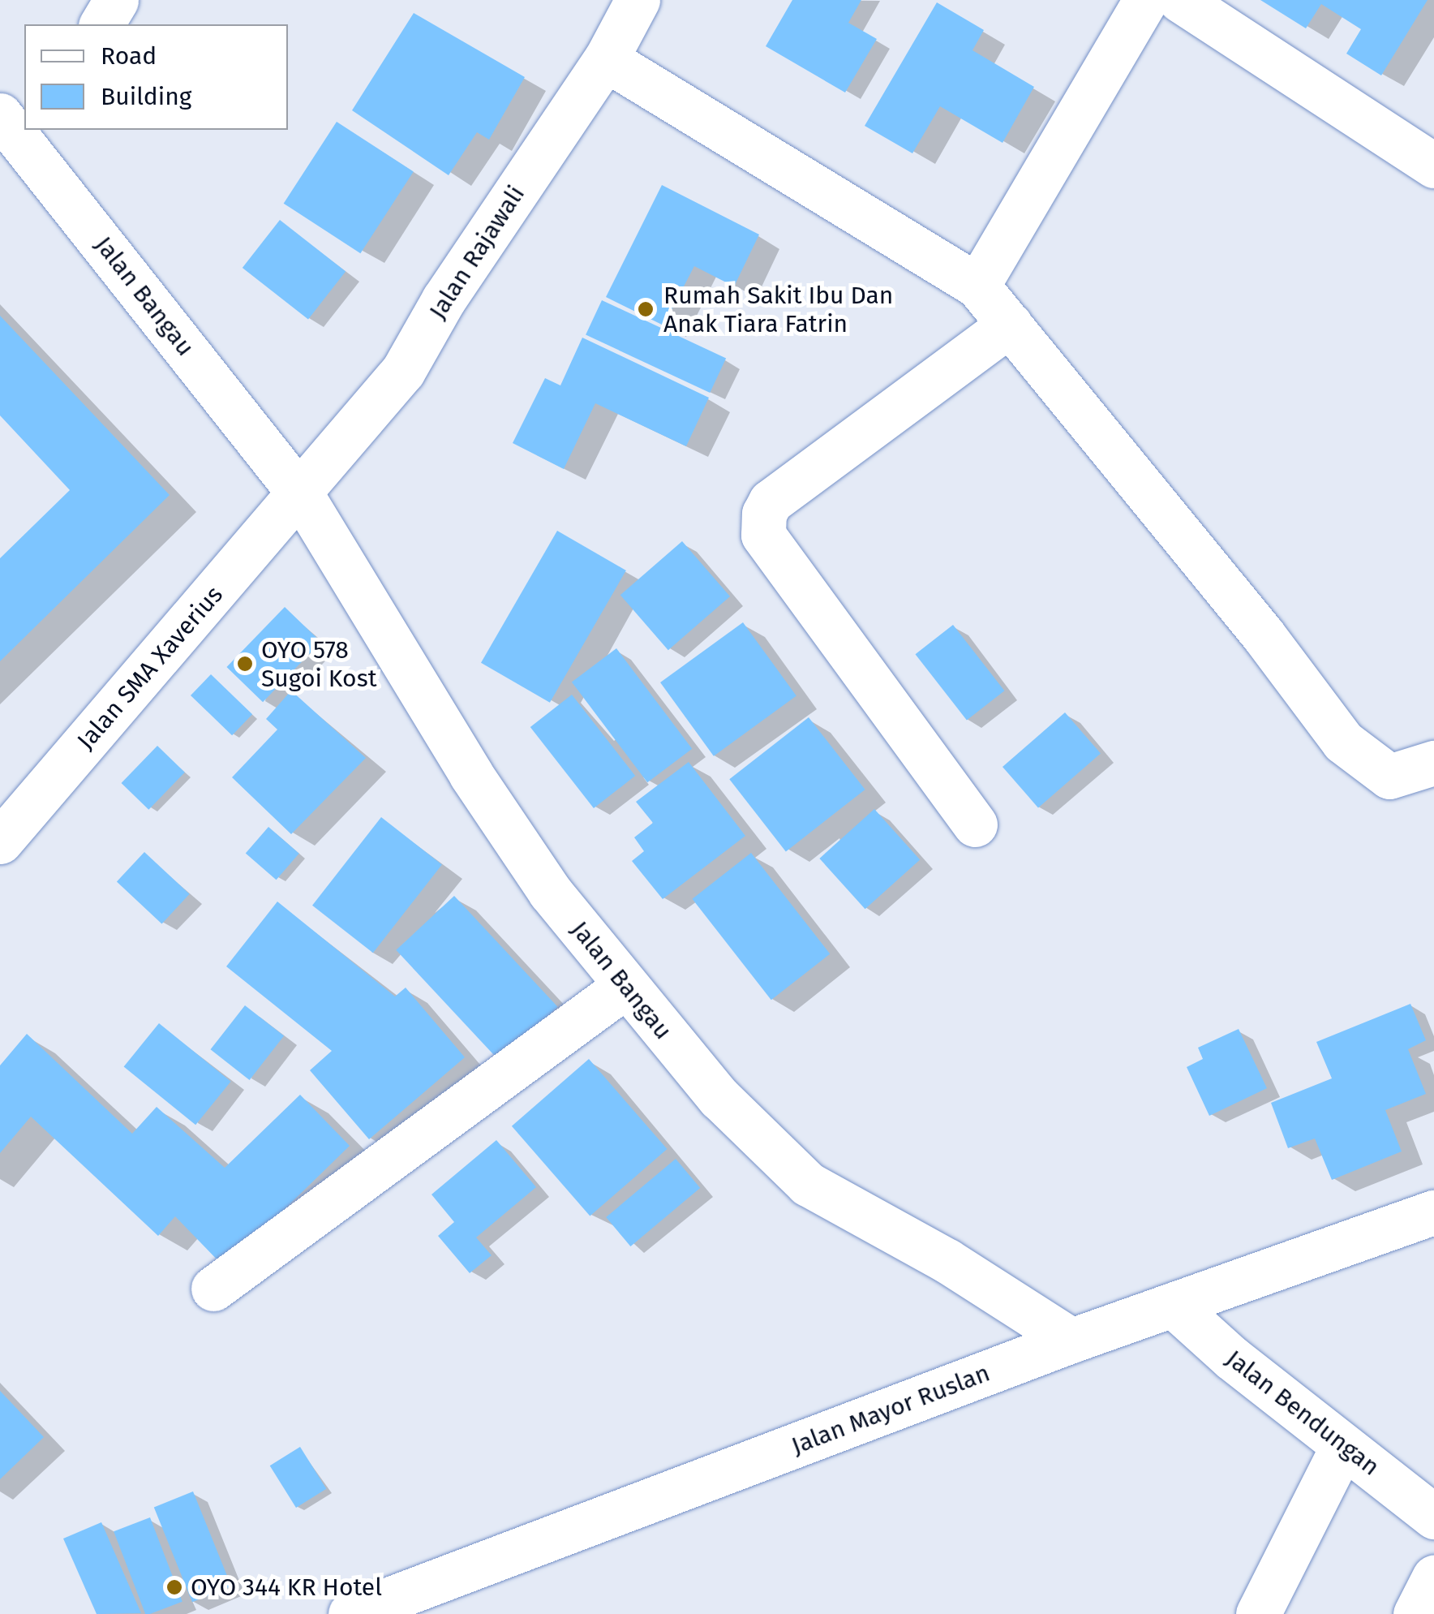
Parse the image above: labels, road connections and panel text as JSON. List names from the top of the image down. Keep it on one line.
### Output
{"streets":{"street":["Jalan Rajawali","Jalan Bangau","Jalan SMA Xaverius","Jalan Mayor Ruslan","Jalan Bendungan"]},"crossings":[["Jalan Rajawali","Jalan Bangau"],["Jalan Rajawali","Jalan SMA Xaverius"],["Jalan Bangau","Jalan SMA Xaverius"],["Jalan Bangau","Jalan Mayor Ruslan"],["Jalan Mayor Ruslan","Jalan Bendungan"]],"places":["Rumah Sakit Ibu Dan Anak Tiara Fatrin","OYO 578 Sugoi Kost","OYO 344 KR Hotel"],"legend":["Road","Building"]}
